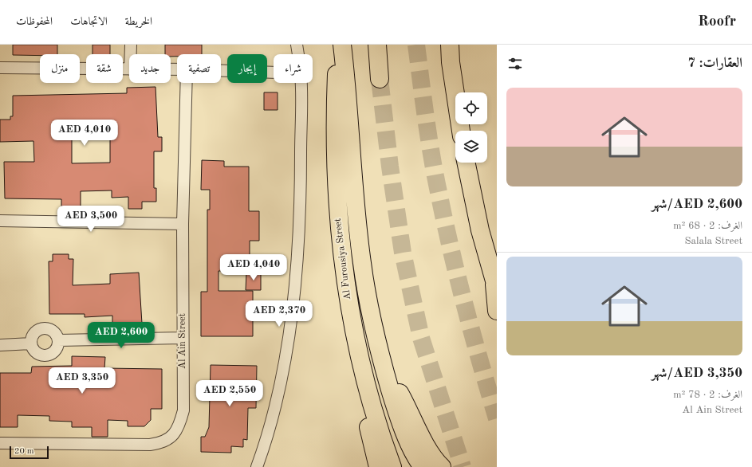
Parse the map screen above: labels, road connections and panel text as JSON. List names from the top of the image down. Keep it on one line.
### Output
{"streets":{"main road":["Al Furousiya Street"],"street":["Al Ain Street"]},"scale_bar":"20 m","page":{"header":"Roofr","nav":["الخريطة","الاتجاهات","المحفوظات"],"heading":"العقارات: 7","chip":["شراء","إيجار","تصفية","جديد","شقة","منزل"],"list":[{"name":"AED 2,600/شهر","note":"الغرف: 2 · 68 m² · Salala Street"},{"name":"AED 3,350/شهر","note":"الغرف: 2 · 78 m² · Al Ain Street"}],"price":["AED 4,010","AED 3,500","AED 4,040","AED 2,370","AED 2,600","AED 3,350","AED 2,550"],"scale":"20 m"}}
